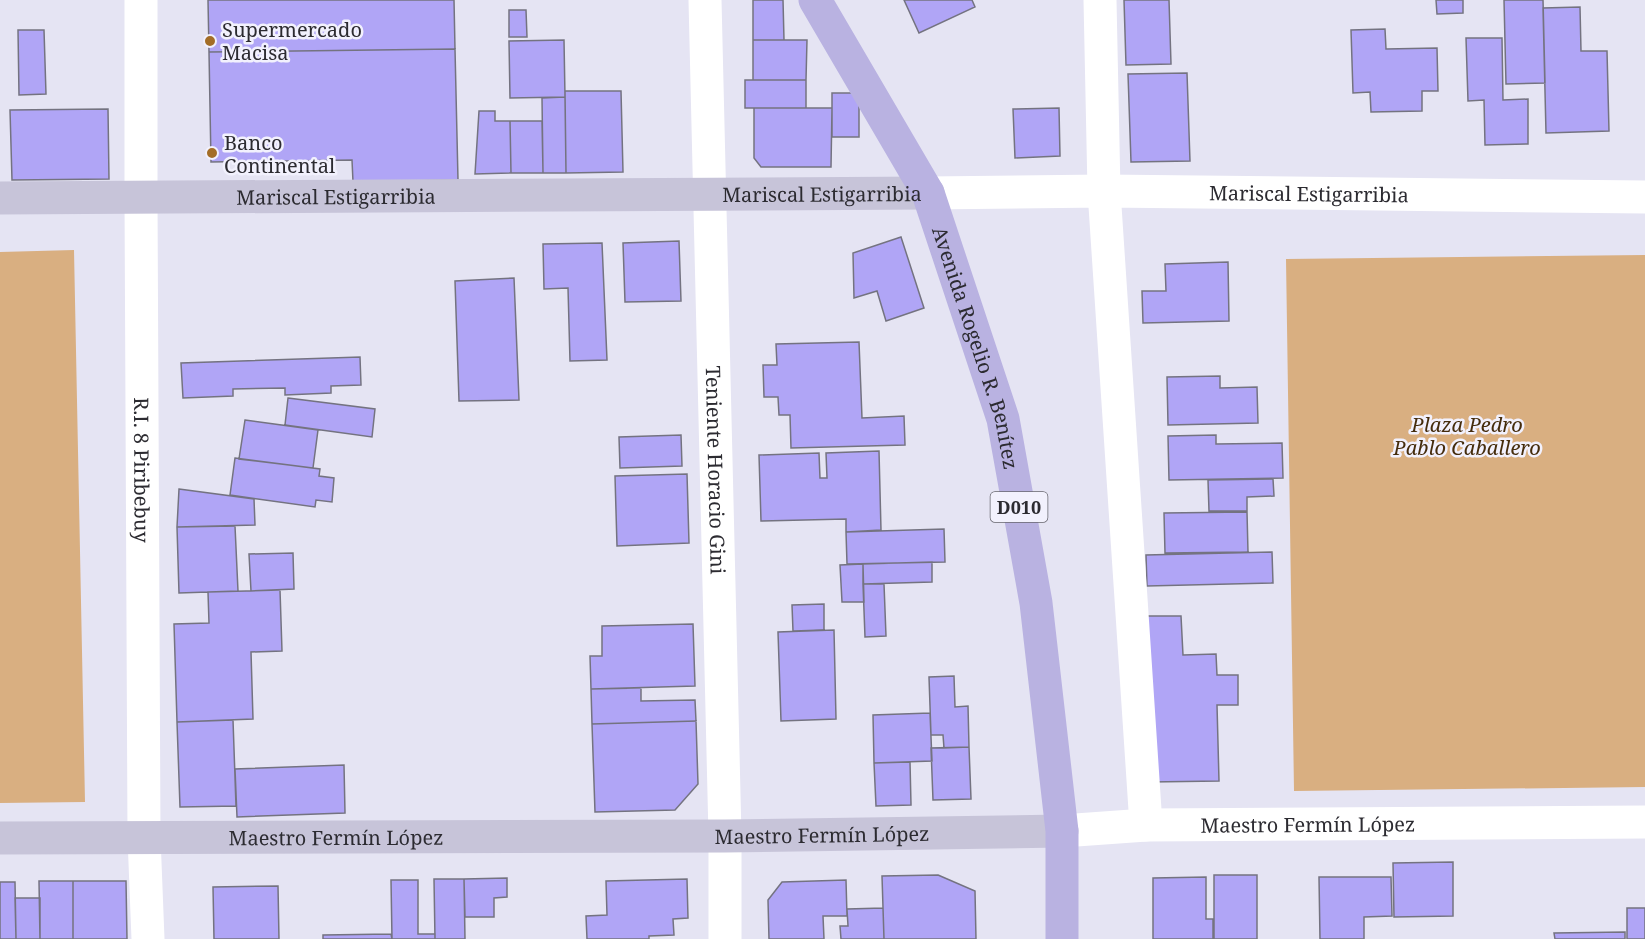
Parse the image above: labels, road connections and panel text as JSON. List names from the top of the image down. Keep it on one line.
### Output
{"streets":{"main road":["Avenida Rogelio R. Benítez","D010"],"street":["Mariscal Estigarribia","R.I. 8 Piribebuy","Teniente Horacio Gini","Maestro Fermín López"]},"crossings":[["Mariscal Estigarribia","Avenida Rogelio R. Benítez"],["Mariscal Estigarribia","R.I. 8 Piribebuy"],["Mariscal Estigarribia","Teniente Horacio Gini"],["Avenida Rogelio R. Benítez","Maestro Fermín López"],["R.I. 8 Piribebuy","Maestro Fermín López"],["Teniente Horacio Gini","Maestro Fermín López"]],"parks":["Plaza Pedro Pablo Caballero"],"places":["Supermercado Macisa","Banco Continental"]}
